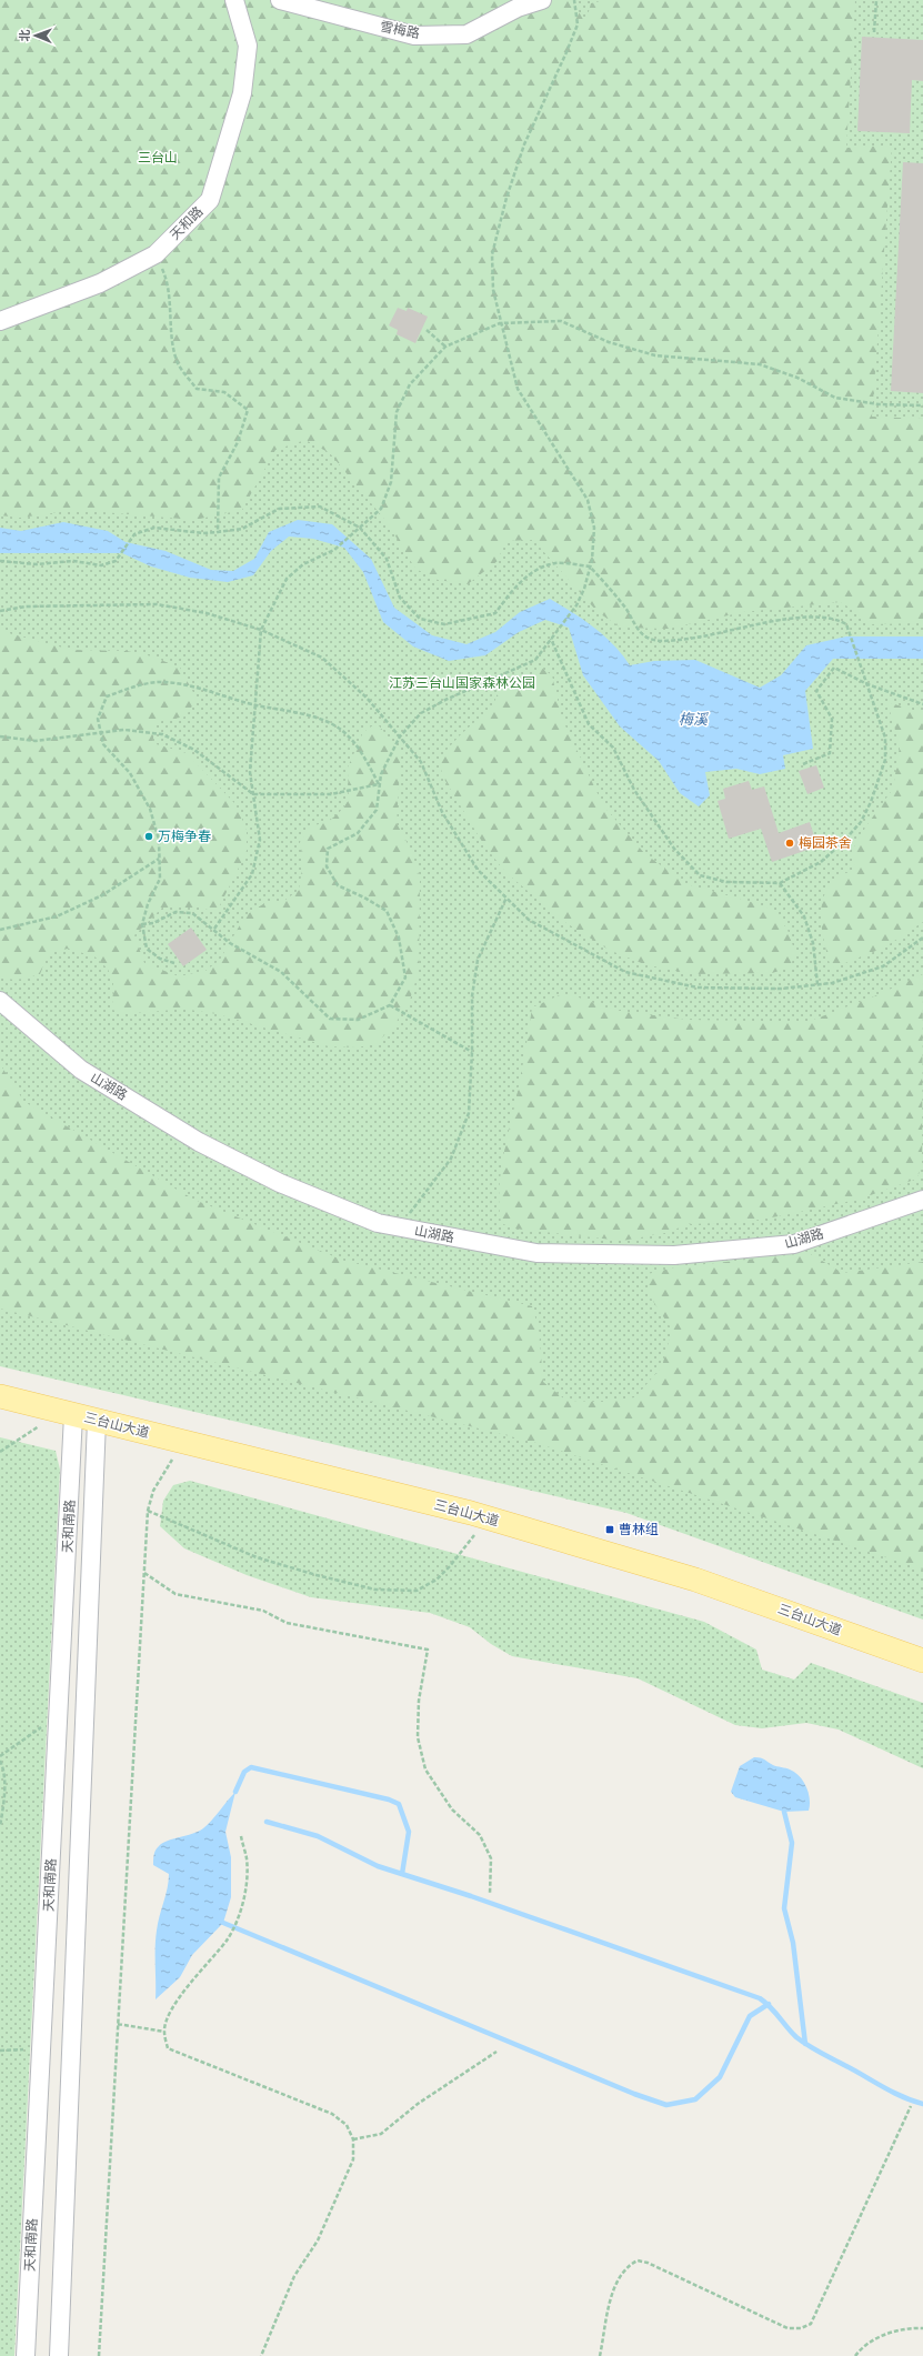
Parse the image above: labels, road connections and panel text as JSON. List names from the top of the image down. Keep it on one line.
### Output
{"streets":{"main road":["三台山大道"],"street":["雪梅路","天和路","山湖路","天和南路"]},"crossings":[["三台山大道","天和南路"]],"water":["梅溪"],"parks":["三台山","江苏三台山国家森林公园"],"places":{"other":["万梅争春","梅园茶舍"],"transit":["曹林组"]},"north":"left"}
